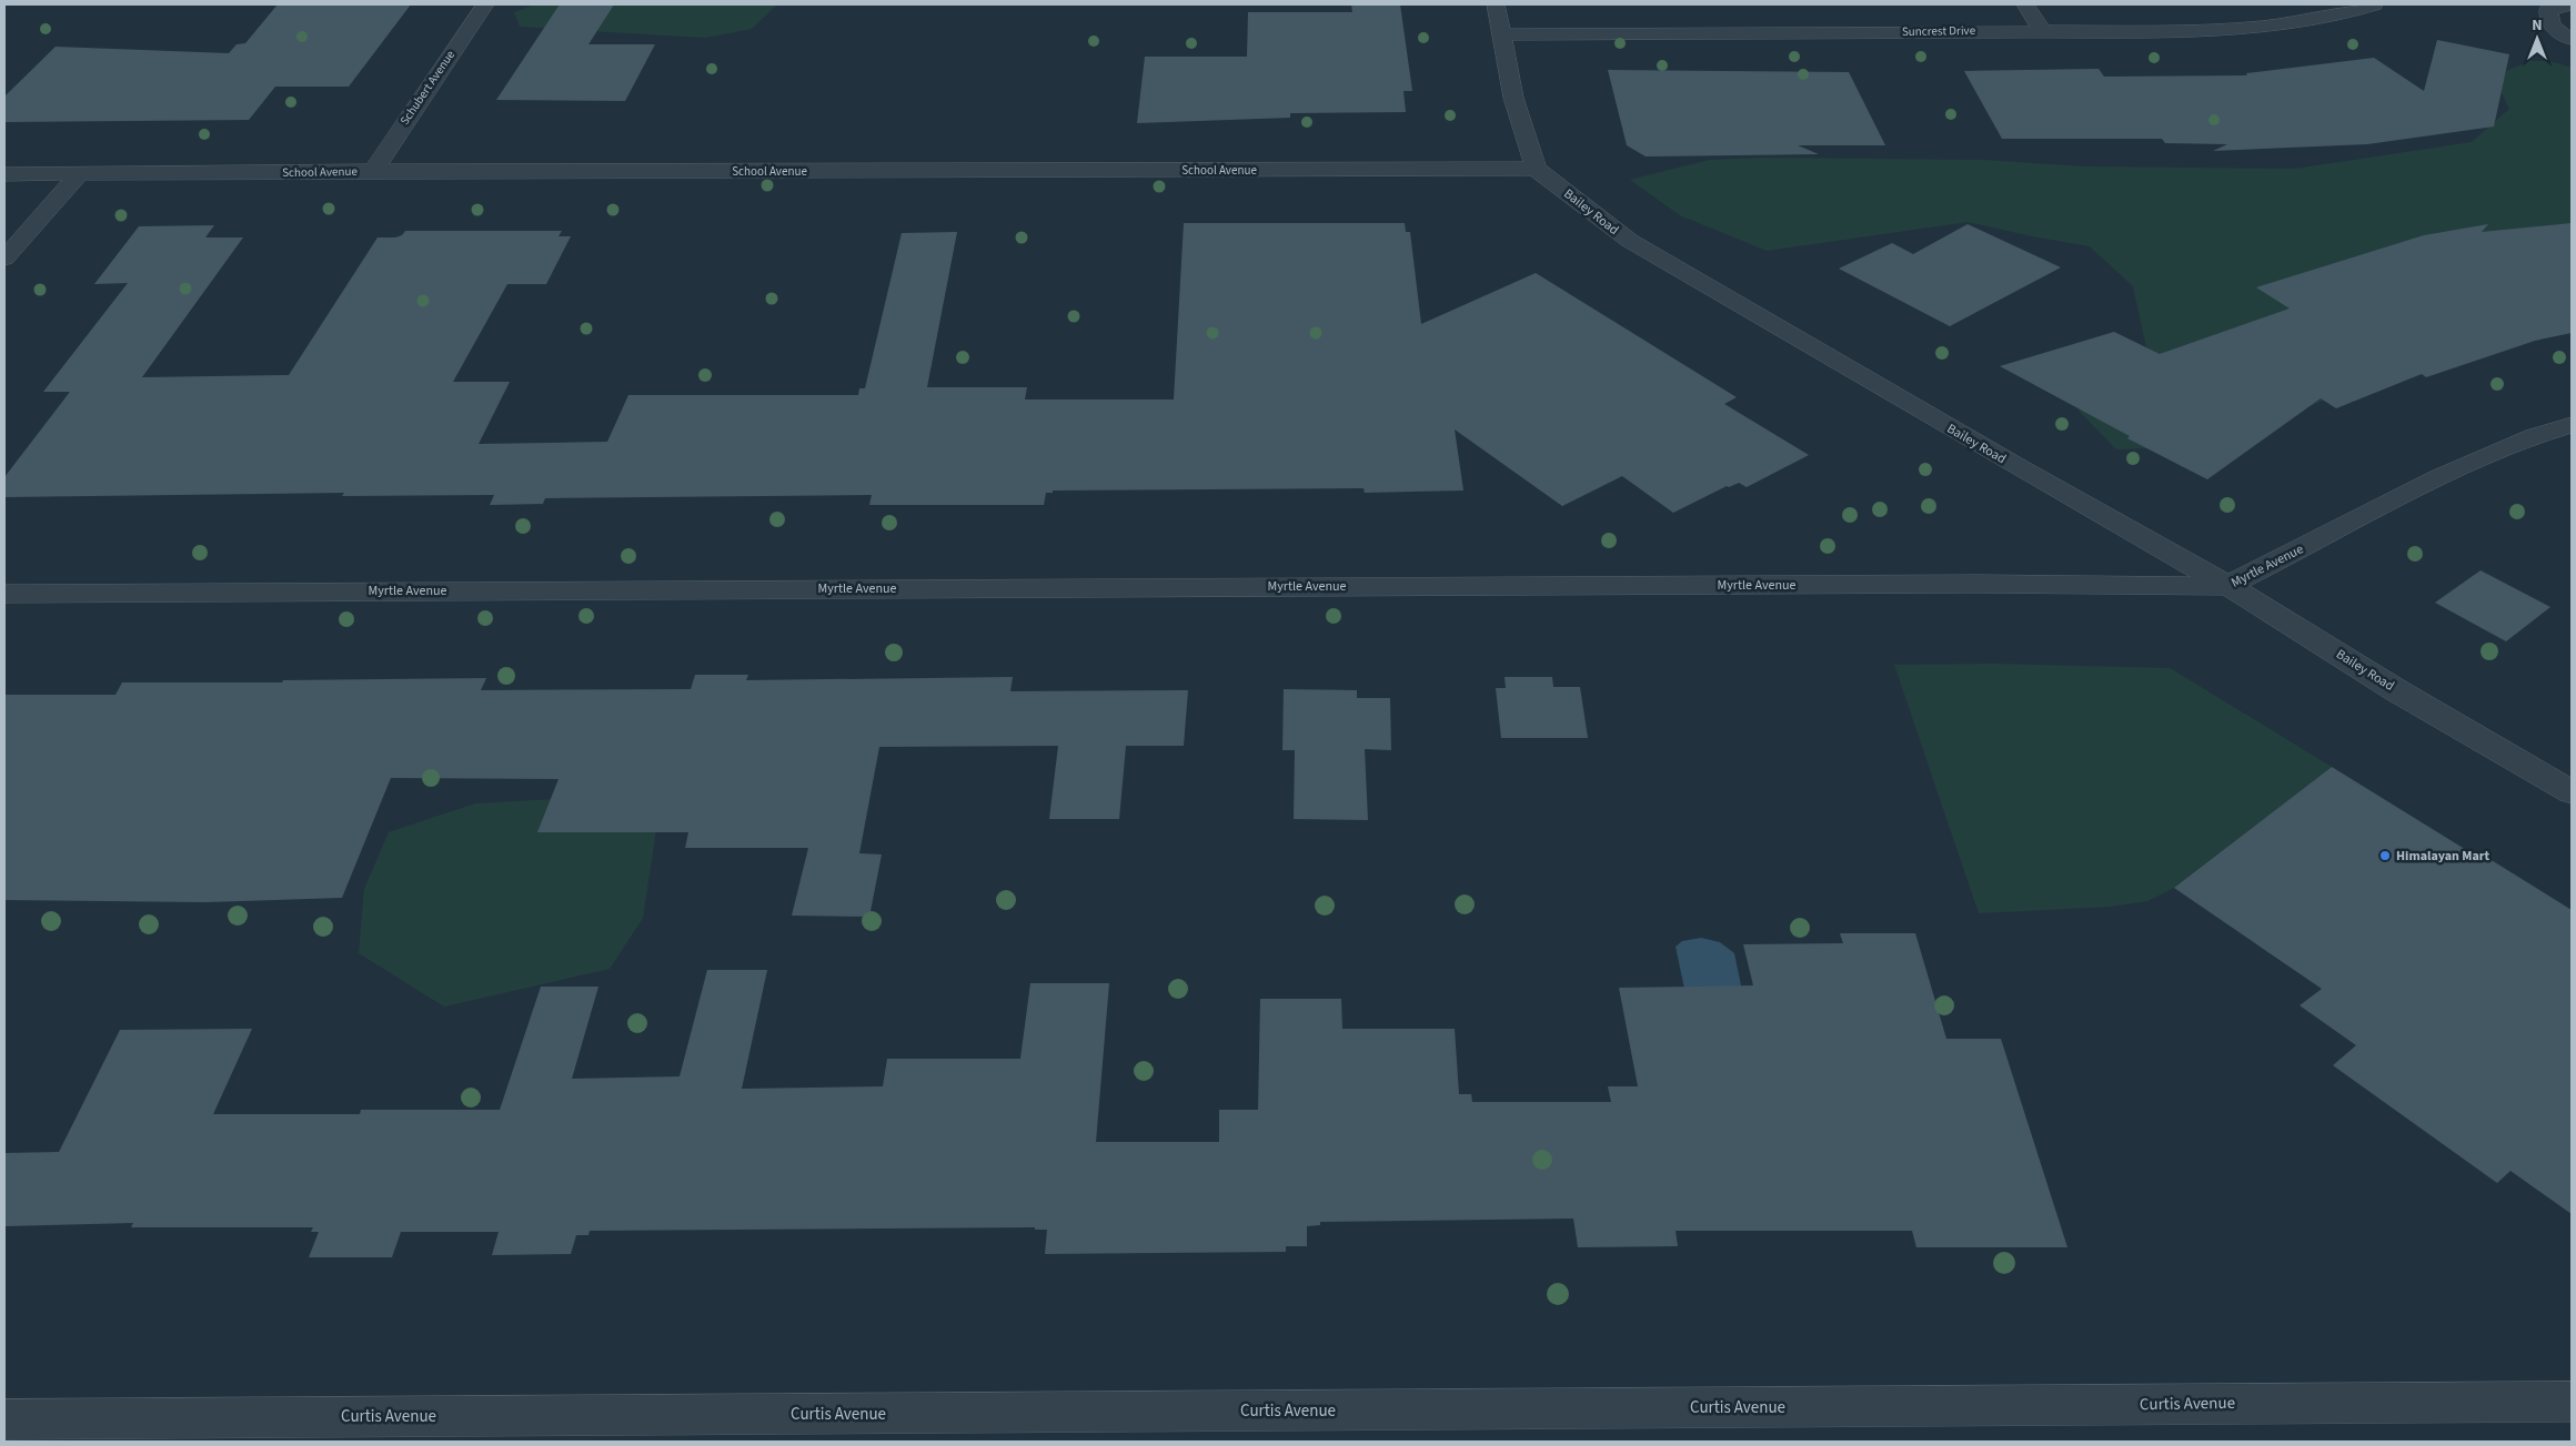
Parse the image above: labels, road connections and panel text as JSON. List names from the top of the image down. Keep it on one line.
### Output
{"streets":{"street":["Suncrest Drive","Schubert Avenue","School Avenue","Bailey Road","Myrtle Avenue","Curtis Avenue"]},"crossings":[["Schubert Avenue","School Avenue"],["School Avenue","Bailey Road"],["Bailey Road","Myrtle Avenue"]],"places":["Himalayan Mart"],"north":"top"}
